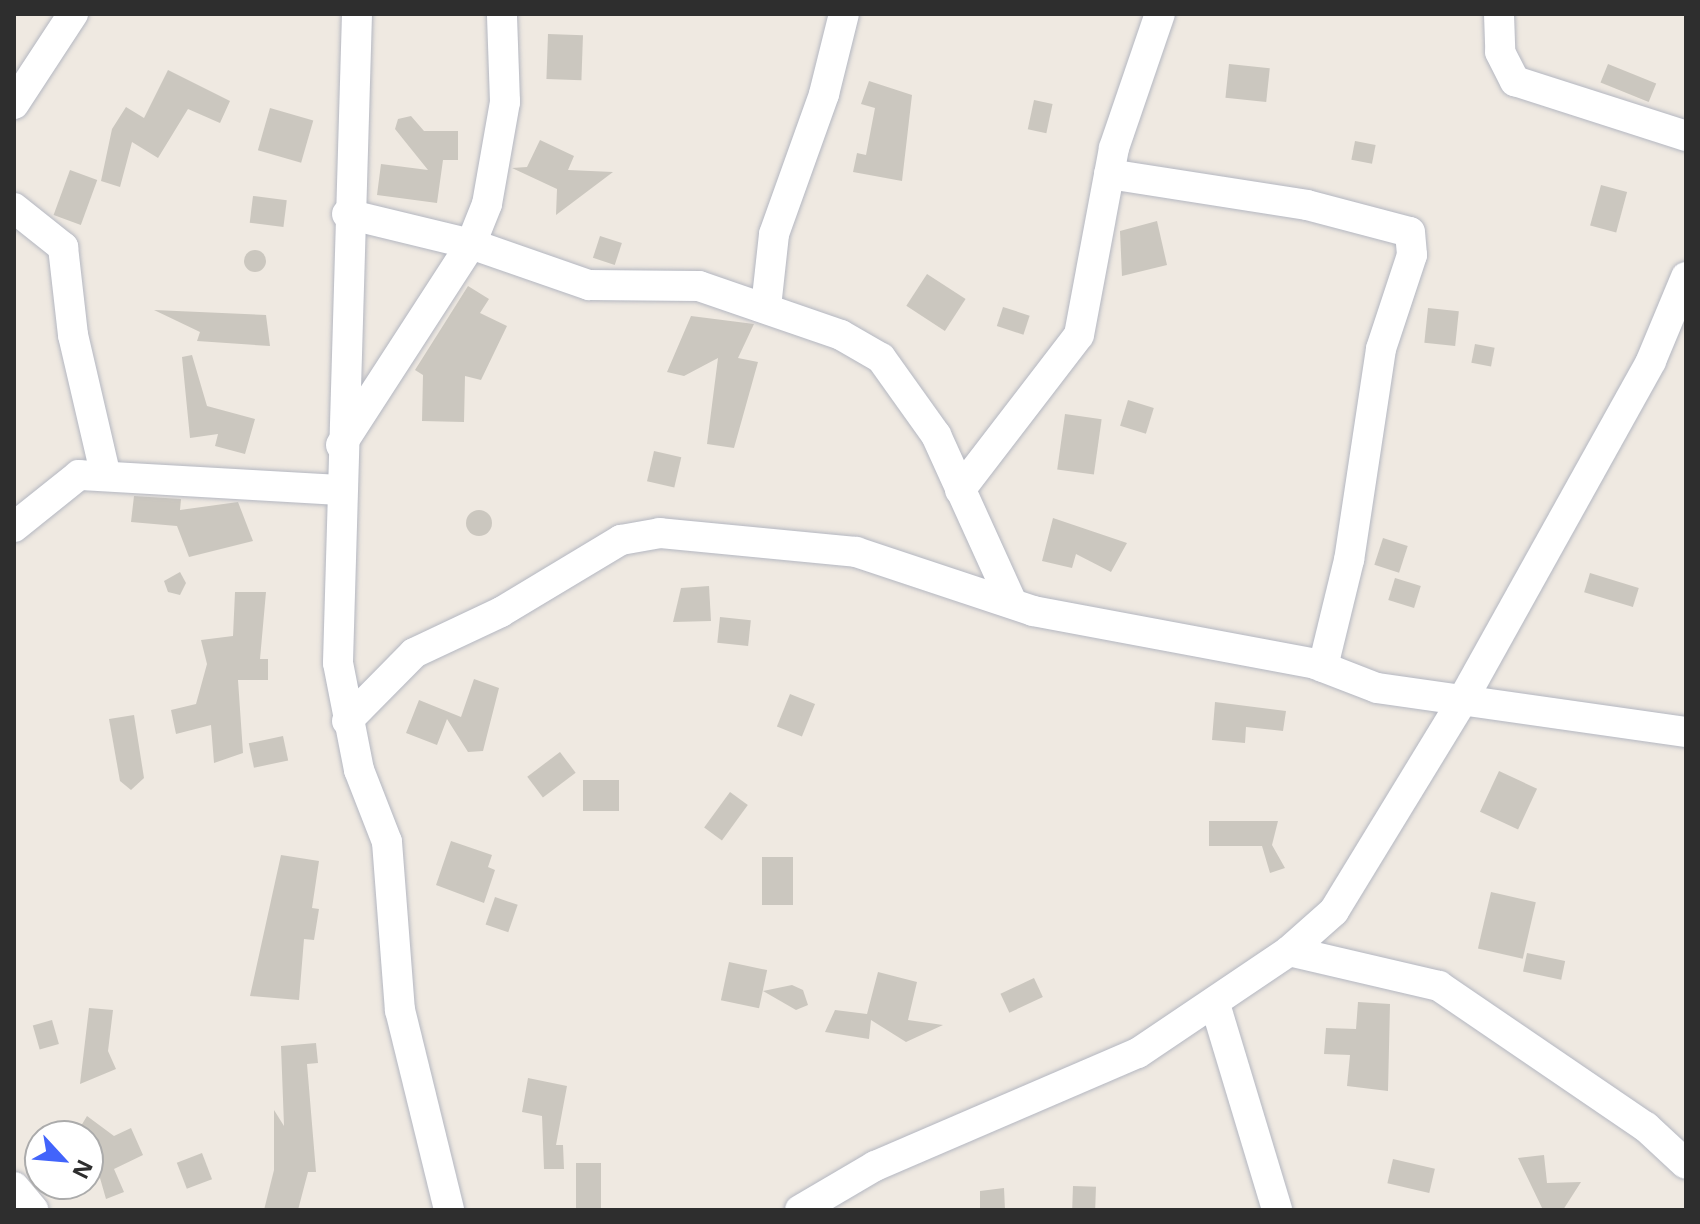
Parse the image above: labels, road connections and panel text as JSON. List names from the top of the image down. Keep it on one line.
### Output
{"north":"bottom right"}
